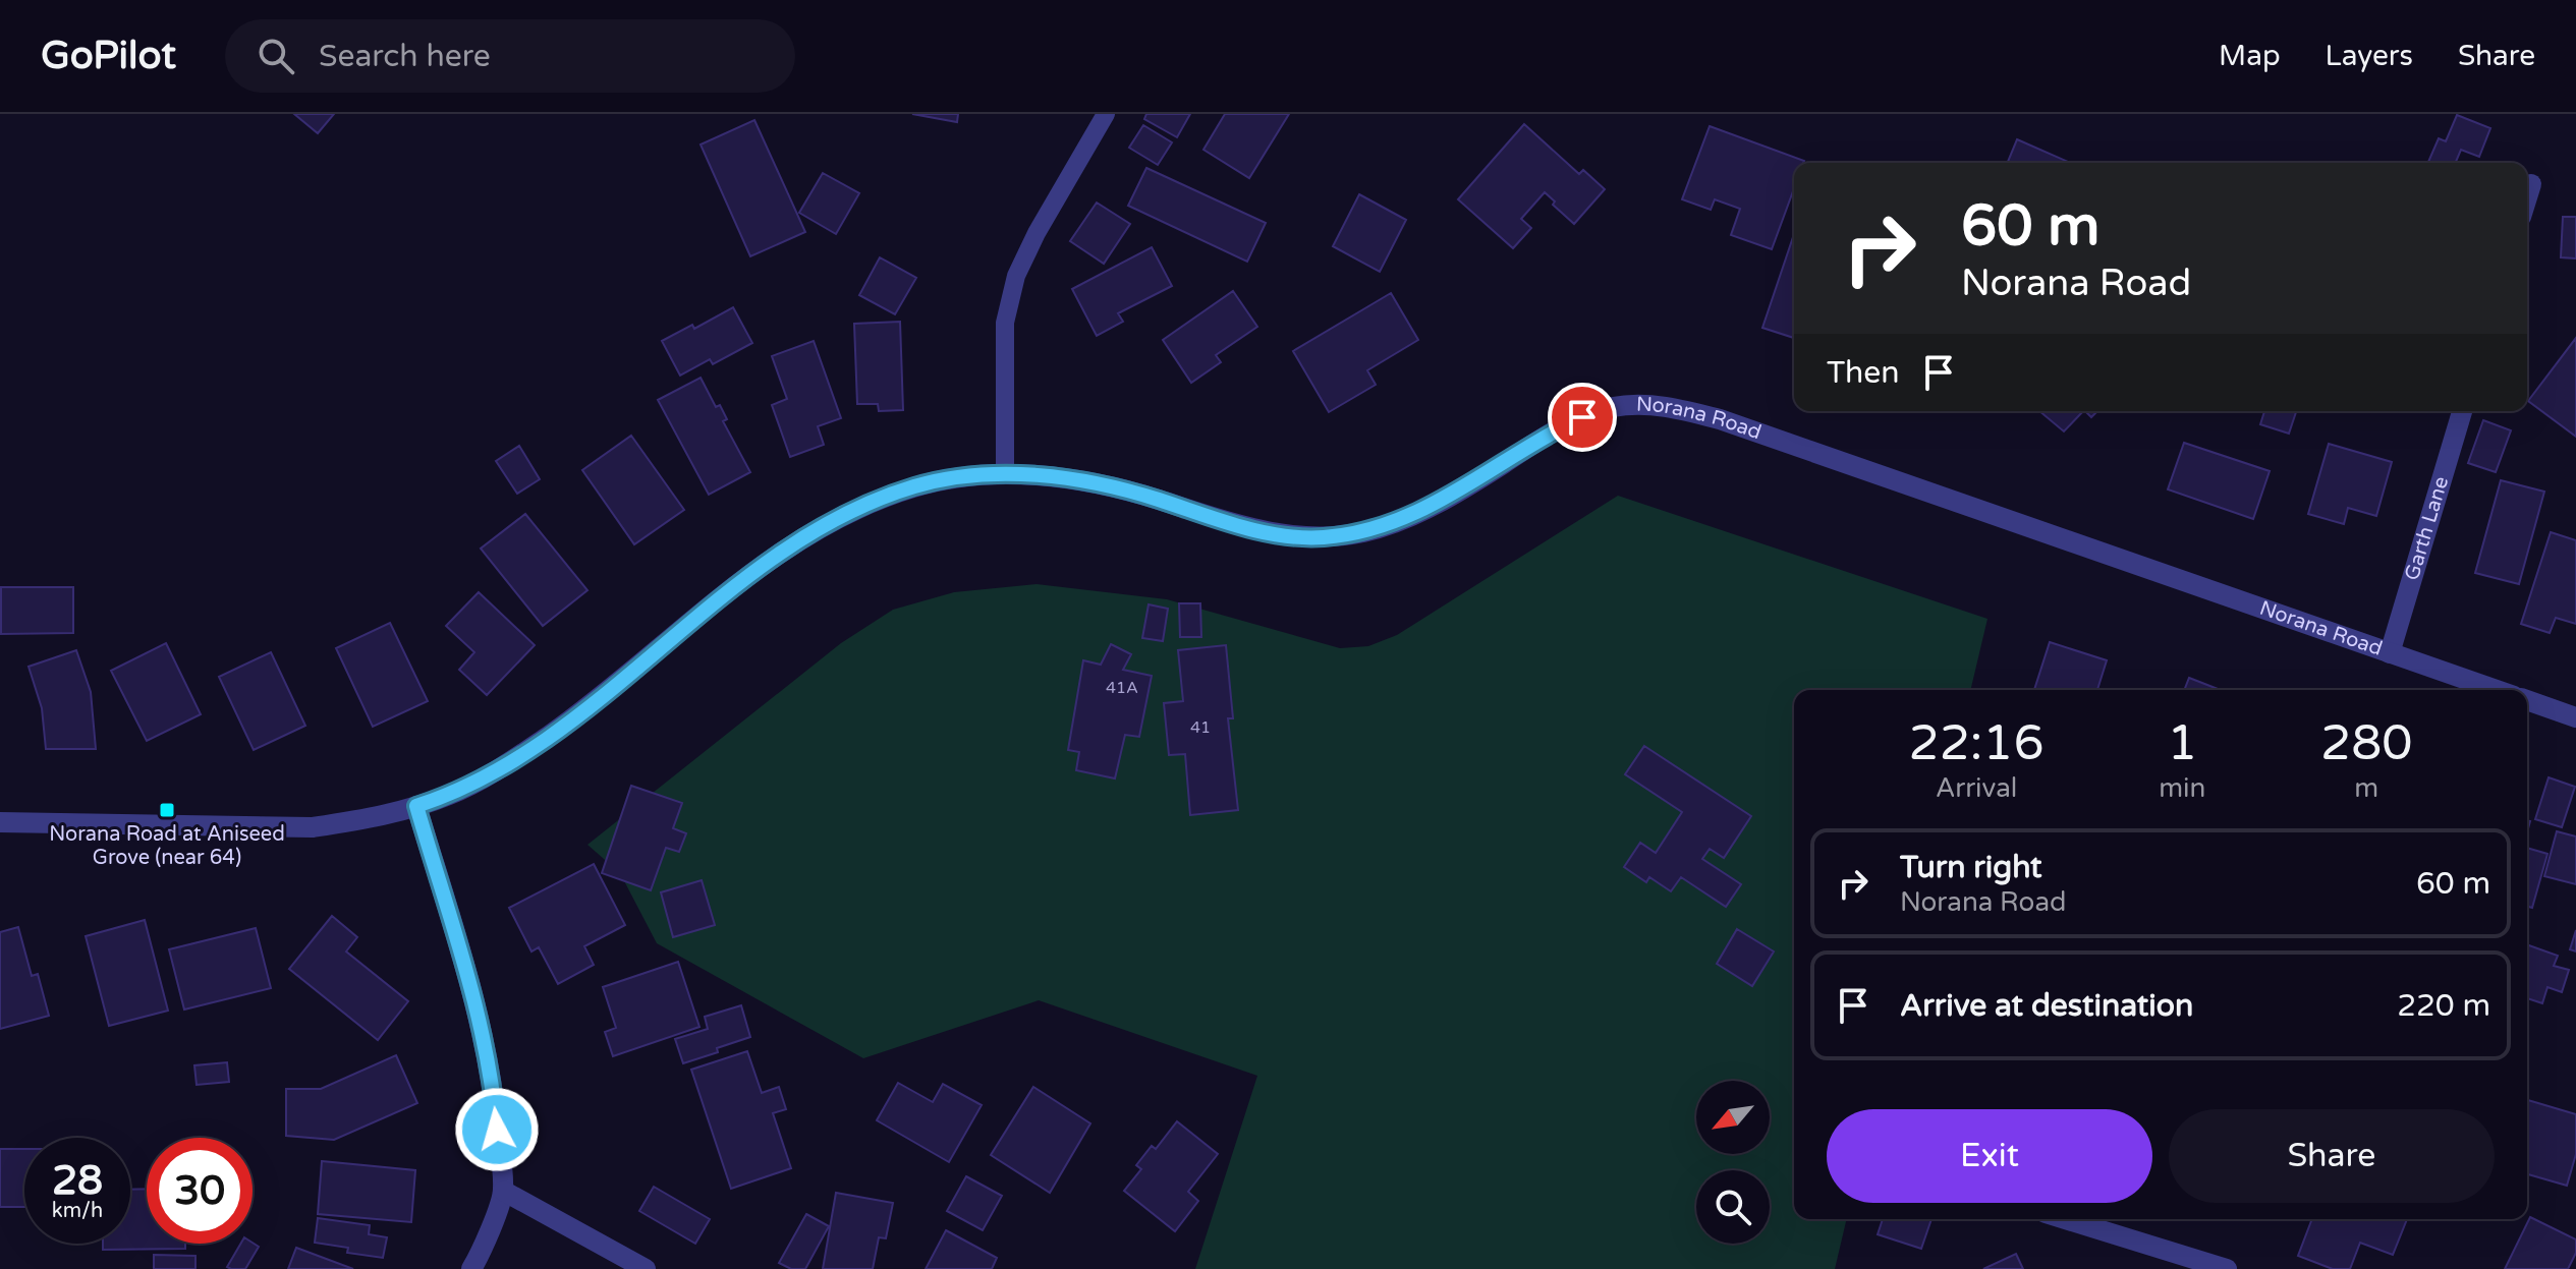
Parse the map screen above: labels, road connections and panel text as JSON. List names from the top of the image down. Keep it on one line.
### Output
{"streets":{"street":["Norana Road","Garth Lane"]},"crossings":[["Norana Road","Garth Lane"]],"places":{"transit":["Norana Road at Aniseed Grove (near 64)"]},"house_numbers":["41A","41"],"north":"bottom left","page":{"header":"GoPilot","search":"Search here","nav":["Map","Layers","Share"],"turn":["60 m","Norana Road"],"then":"Then","eta":["22:16","Arrival","1","min","280","m"],"list":[{"name":"Turn right","note":"Norana Road","value":"60 m"},{"name":"Arrive at destination","value":"220 m"}],"buttons":["Exit","Share"],"speed":"28 km/h","limit":"30"}}
